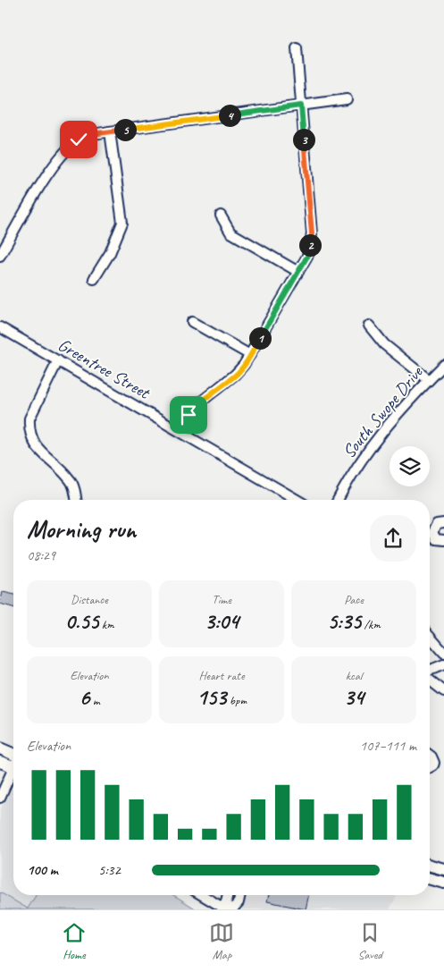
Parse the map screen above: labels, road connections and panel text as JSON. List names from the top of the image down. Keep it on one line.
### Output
{"streets":{"street":["Greentree Street","South Swope Drive"]},"page":{"pins":["4","5","3","2","1"],"heading":["Morning run","08:29"],"stats":[["Distance","0.55 km"],["Time","3:04"],["Pace","5:35 /km"],["Elevation","6 m"],["Heart rate","153 bpm"],["kcal","34"]],"chart":["Elevation","107–111 m"],"list":[{"name":"100 m","note":"5:32"}],"tabs":["Home","Map","Saved"]}}
